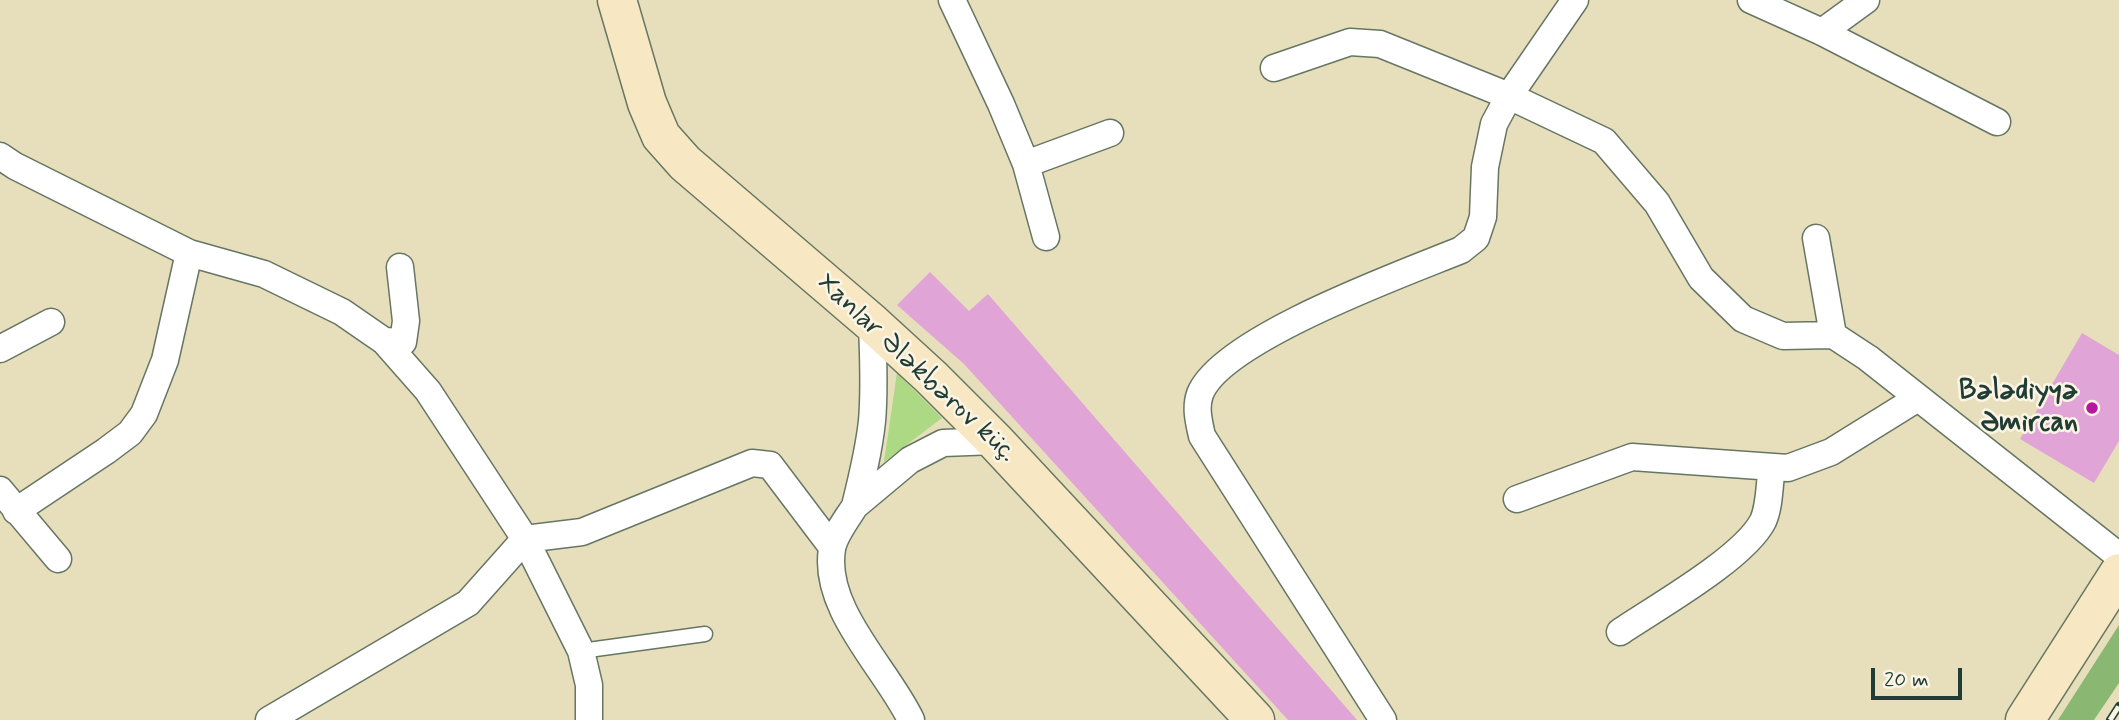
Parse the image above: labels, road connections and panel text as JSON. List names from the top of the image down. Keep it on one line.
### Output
{"streets":{"street":["Xanlar Ələkbərov küç."]},"places":["Bələdiyyə Əmircan"],"scale_bar":"20 m"}
